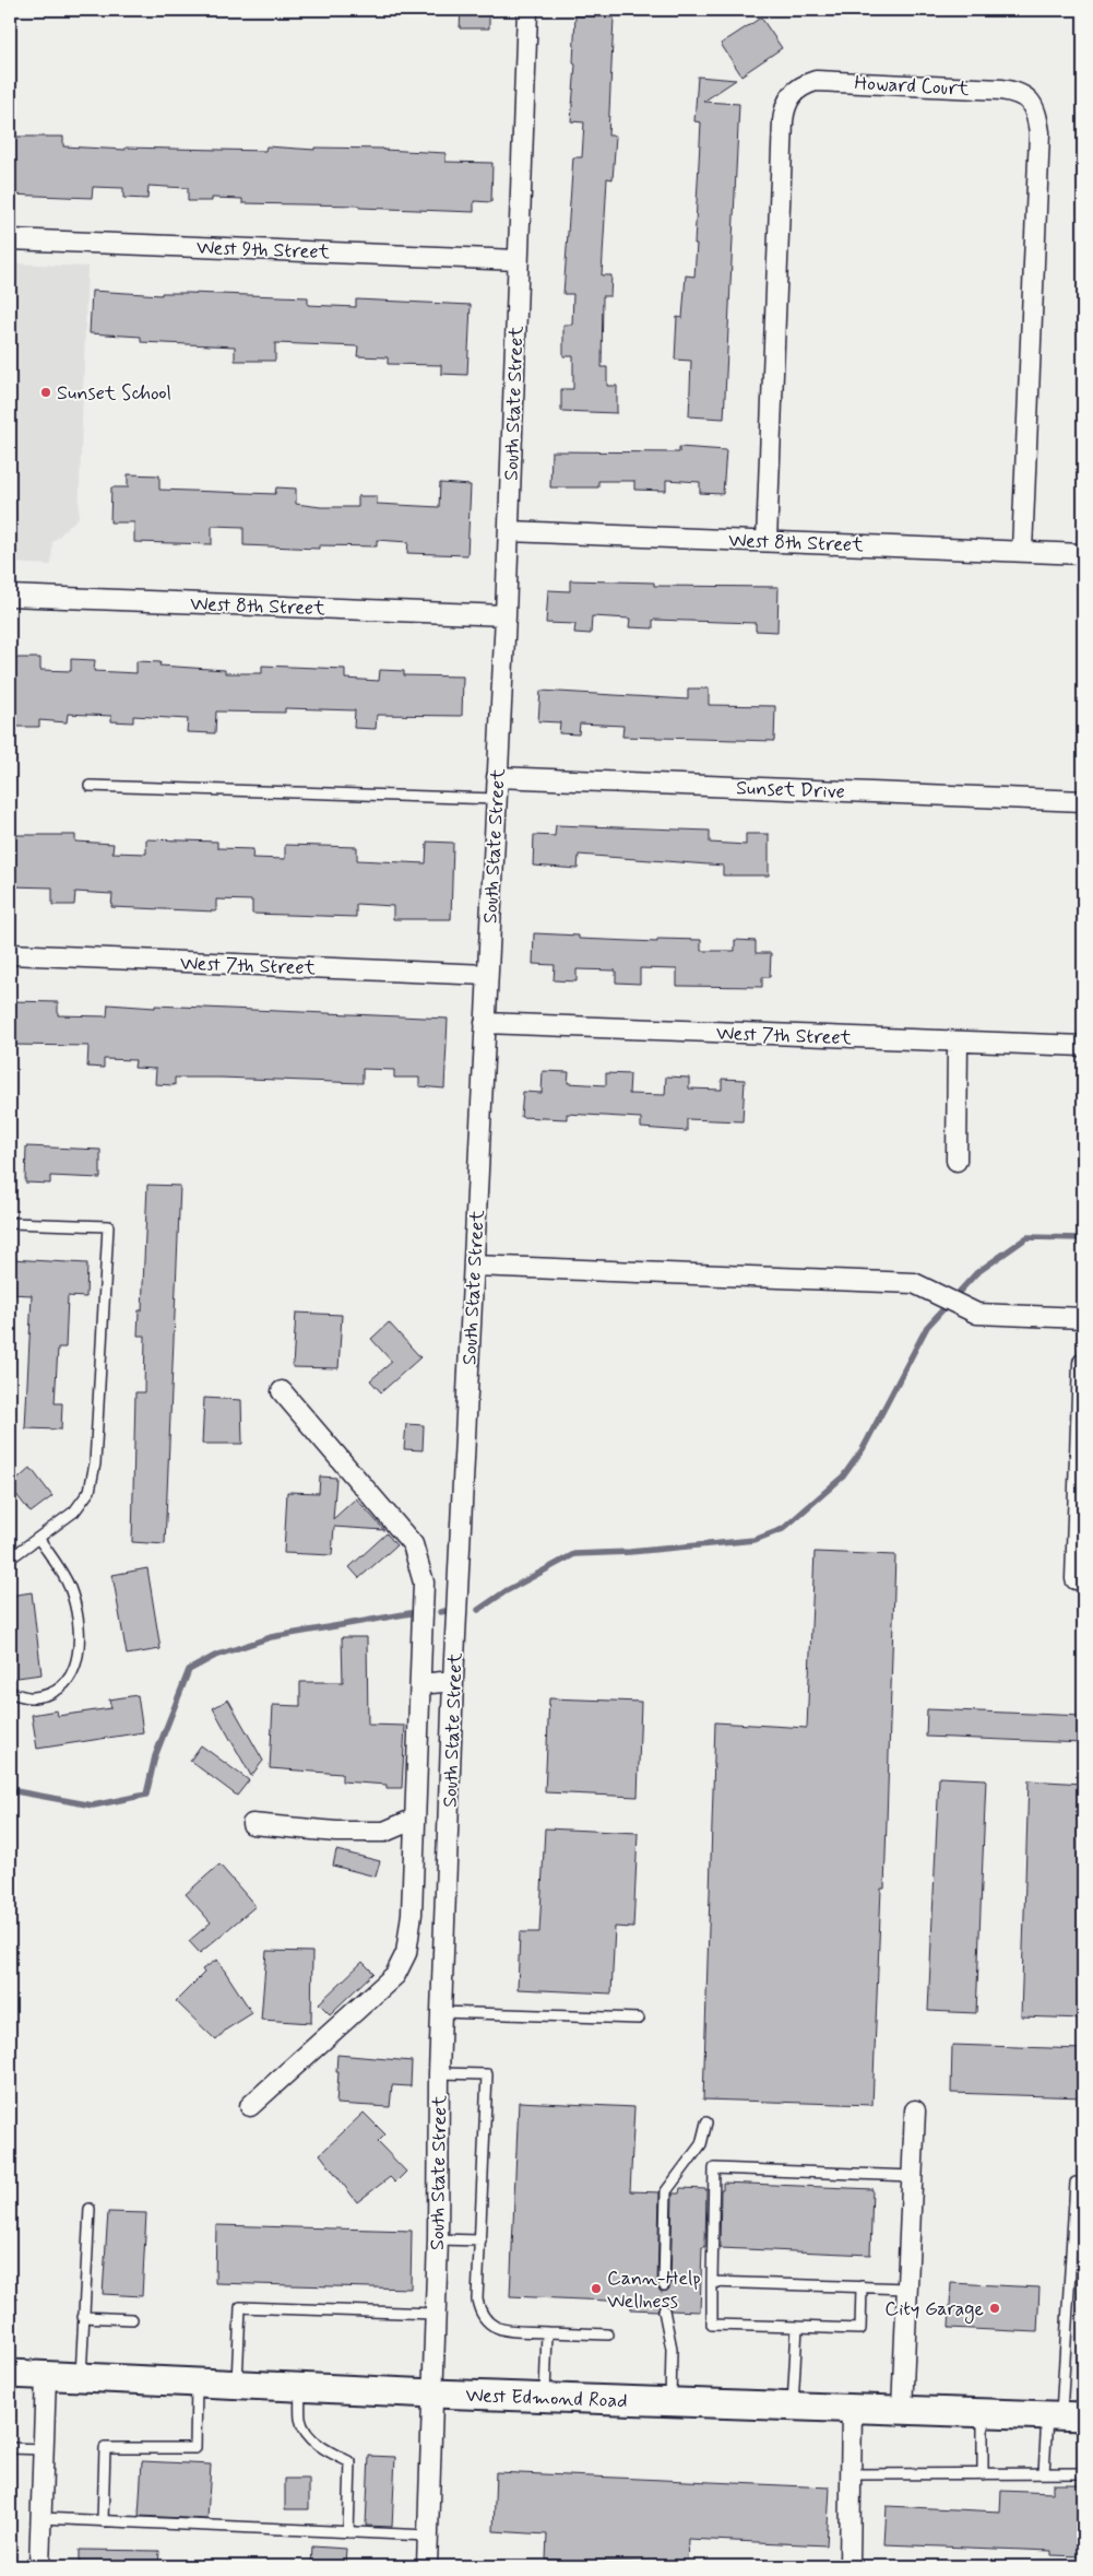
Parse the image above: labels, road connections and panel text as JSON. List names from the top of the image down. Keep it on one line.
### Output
{"streets":{"main road":["West Edmond Road"],"street":["Howard Court","West 9th Street","South State Street","West 8th Street","Sunset Drive","West 7th Street"]},"crossings":[["Howard Court","West 8th Street"],["West 9th Street","South State Street"],["South State Street","West 8th Street"],["South State Street","Sunset Drive"],["South State Street","West 7th Street"],["South State Street","West Edmond Road"]],"places":["Sunset School","Cann-Help Wellness","City Garage"]}
